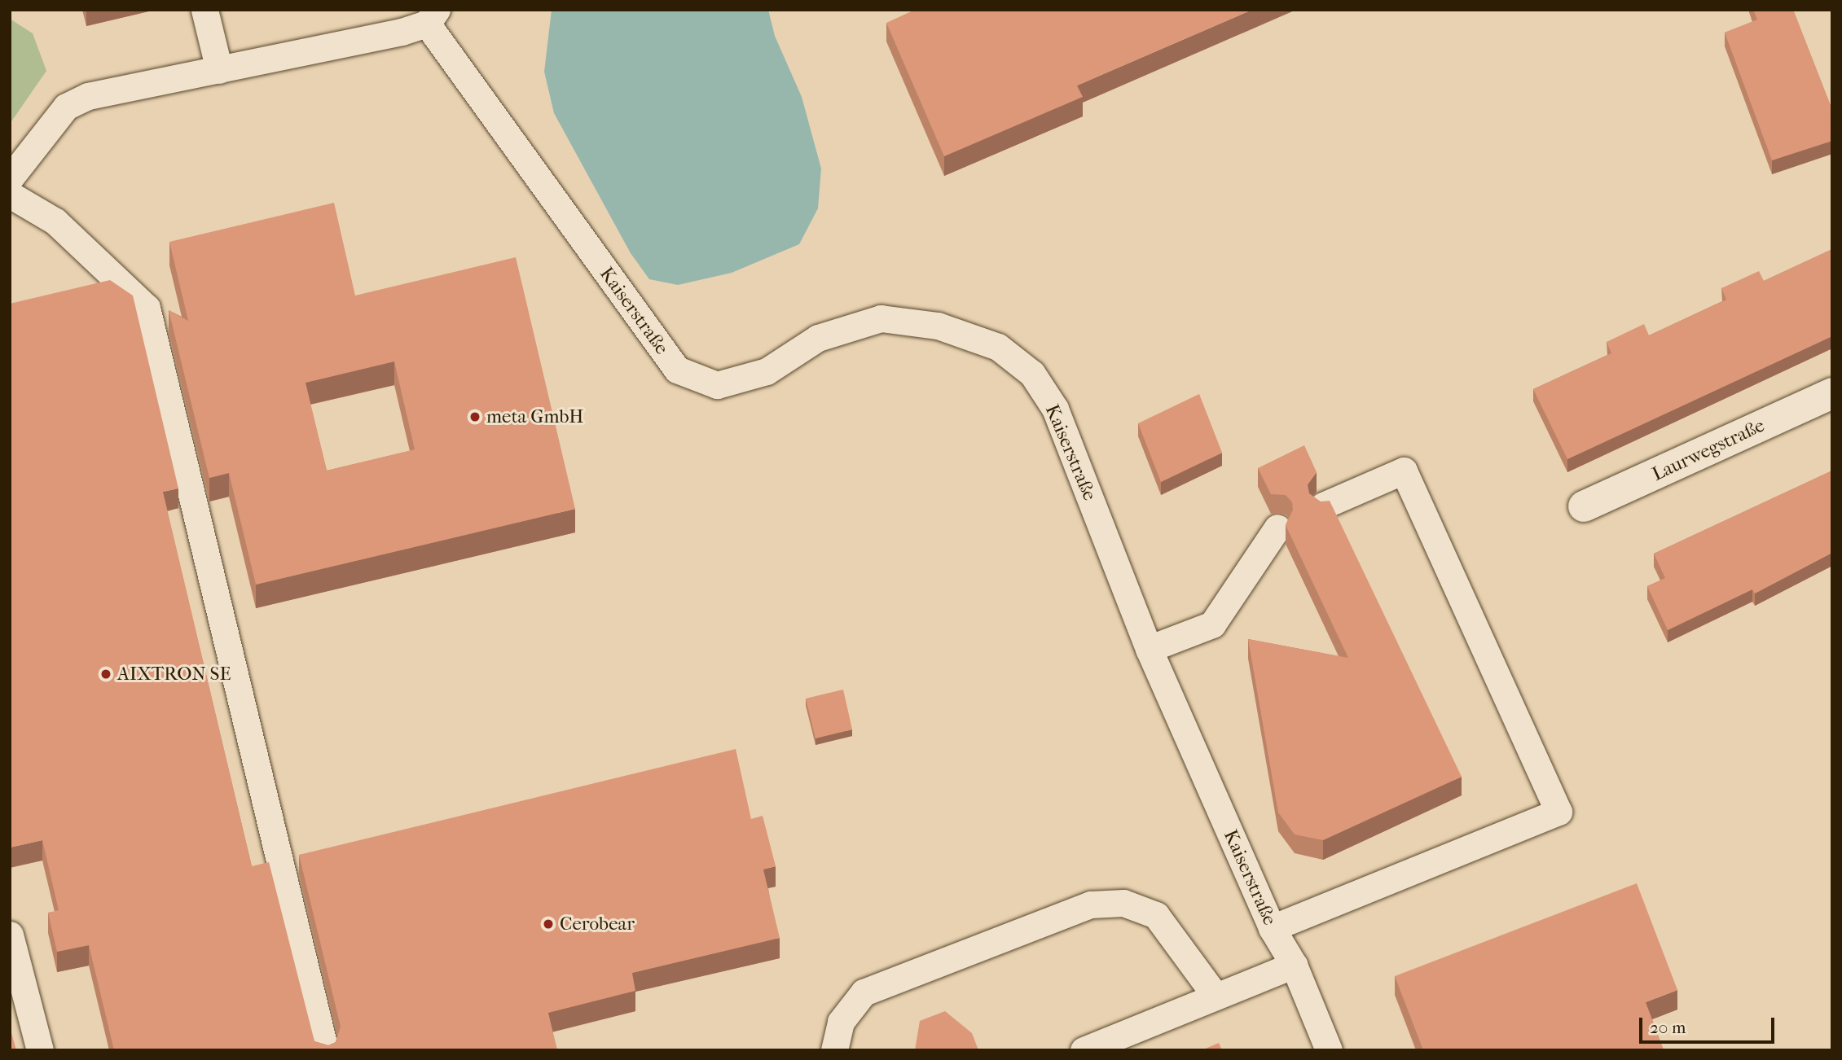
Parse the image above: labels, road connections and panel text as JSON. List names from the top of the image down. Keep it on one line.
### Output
{"streets":{"street":["Laurwegstraße"],"lane":["Kaiserstraße"]},"places":["meta GmbH","AIXTRON SE","Cerobear"],"scale_bar":"20 m"}
